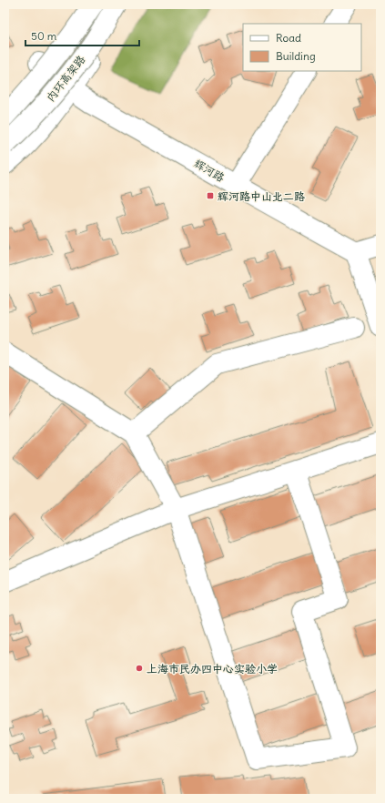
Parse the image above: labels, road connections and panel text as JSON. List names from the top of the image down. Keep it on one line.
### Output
{"streets":{"main road":["内环高架路","辉河路"]},"places":{"transit":["辉河路中山北二路"],"other":["上海市民办四中心实验小学"]},"legend":["Road","Building"],"scale_bar":"50 m"}
